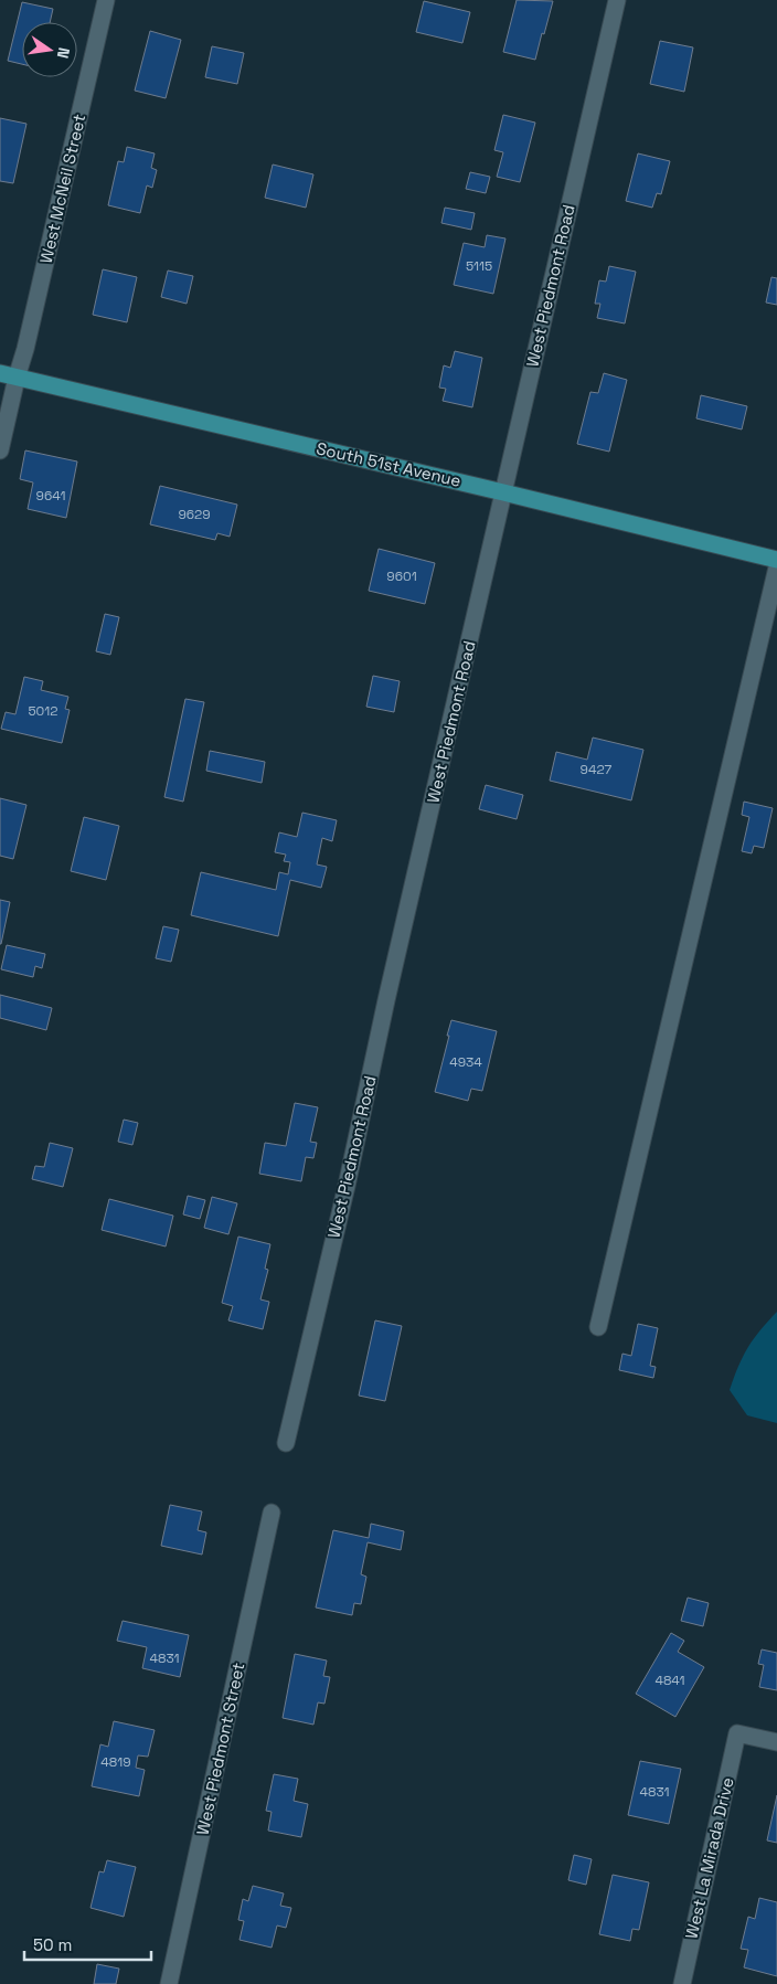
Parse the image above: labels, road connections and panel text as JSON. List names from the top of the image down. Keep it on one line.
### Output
{"streets":{"main road":["South 51st Avenue"],"street":["West McNeil Street","West Piedmont Road","West Piedmont Street","West La Mirada Drive"]},"crossings":[["West McNeil Street","South 51st Avenue"],["West Piedmont Road","South 51st Avenue"]],"house_numbers":["5115","9641","9629","9601","5012","9427","4934","4831","4841","4819","4831"],"scale_bar":"50 m","north":"right"}
